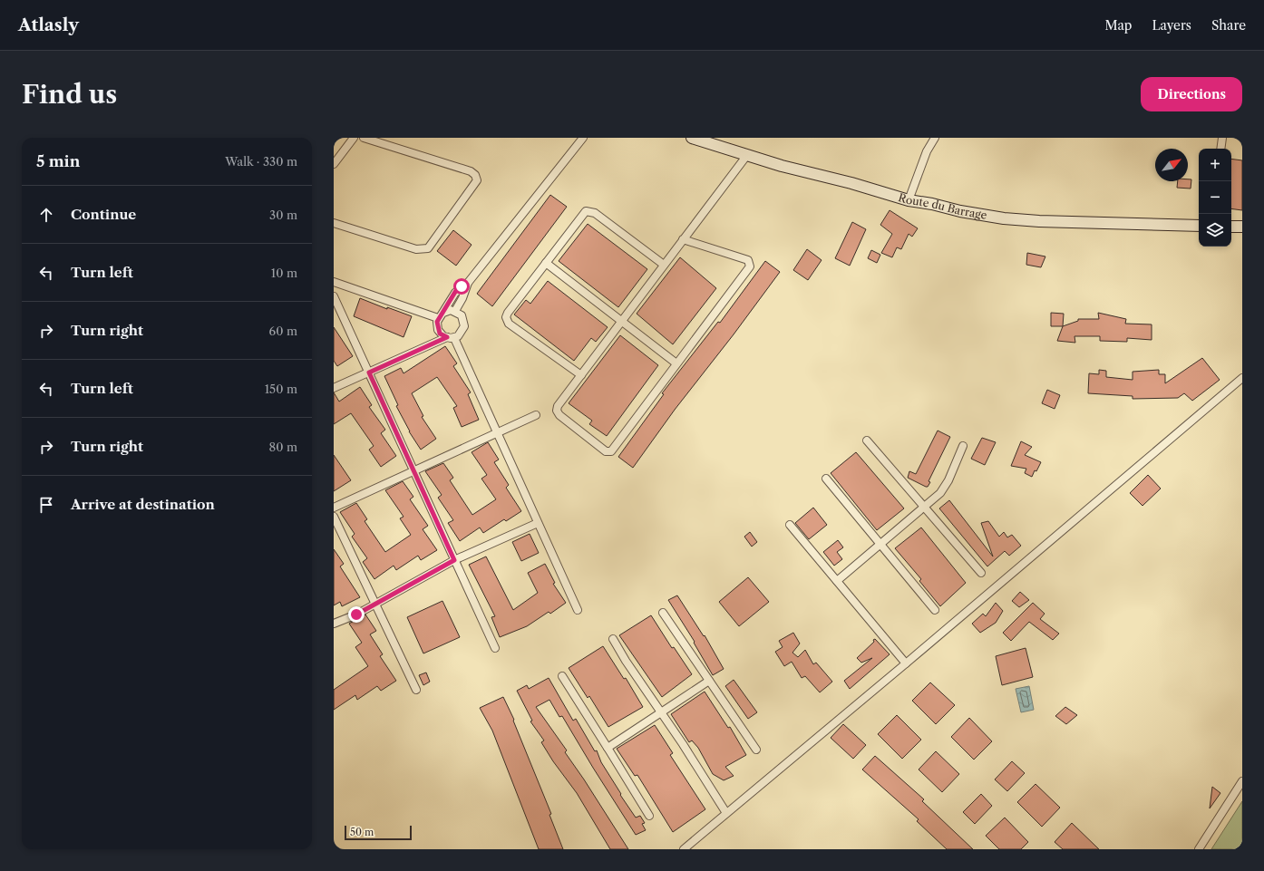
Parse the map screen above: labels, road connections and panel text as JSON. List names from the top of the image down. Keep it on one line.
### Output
{"streets":{"main road":["Route du Barrage"]},"scale_bar":"50 m","north":"top right","page":{"header":"Atlasly","nav":["Map","Layers","Share"],"buttons":"Directions","title":"Find us","heading":["5 min","Walk · 330 m"],"map_buttons":["+","−"],"list":[["Continue","30 m"],["Turn left","10 m"],["Turn right","60 m"],["Turn left","150 m"],["Turn right","80 m"],"Arrive at destination"],"scale":"50 m"}}
